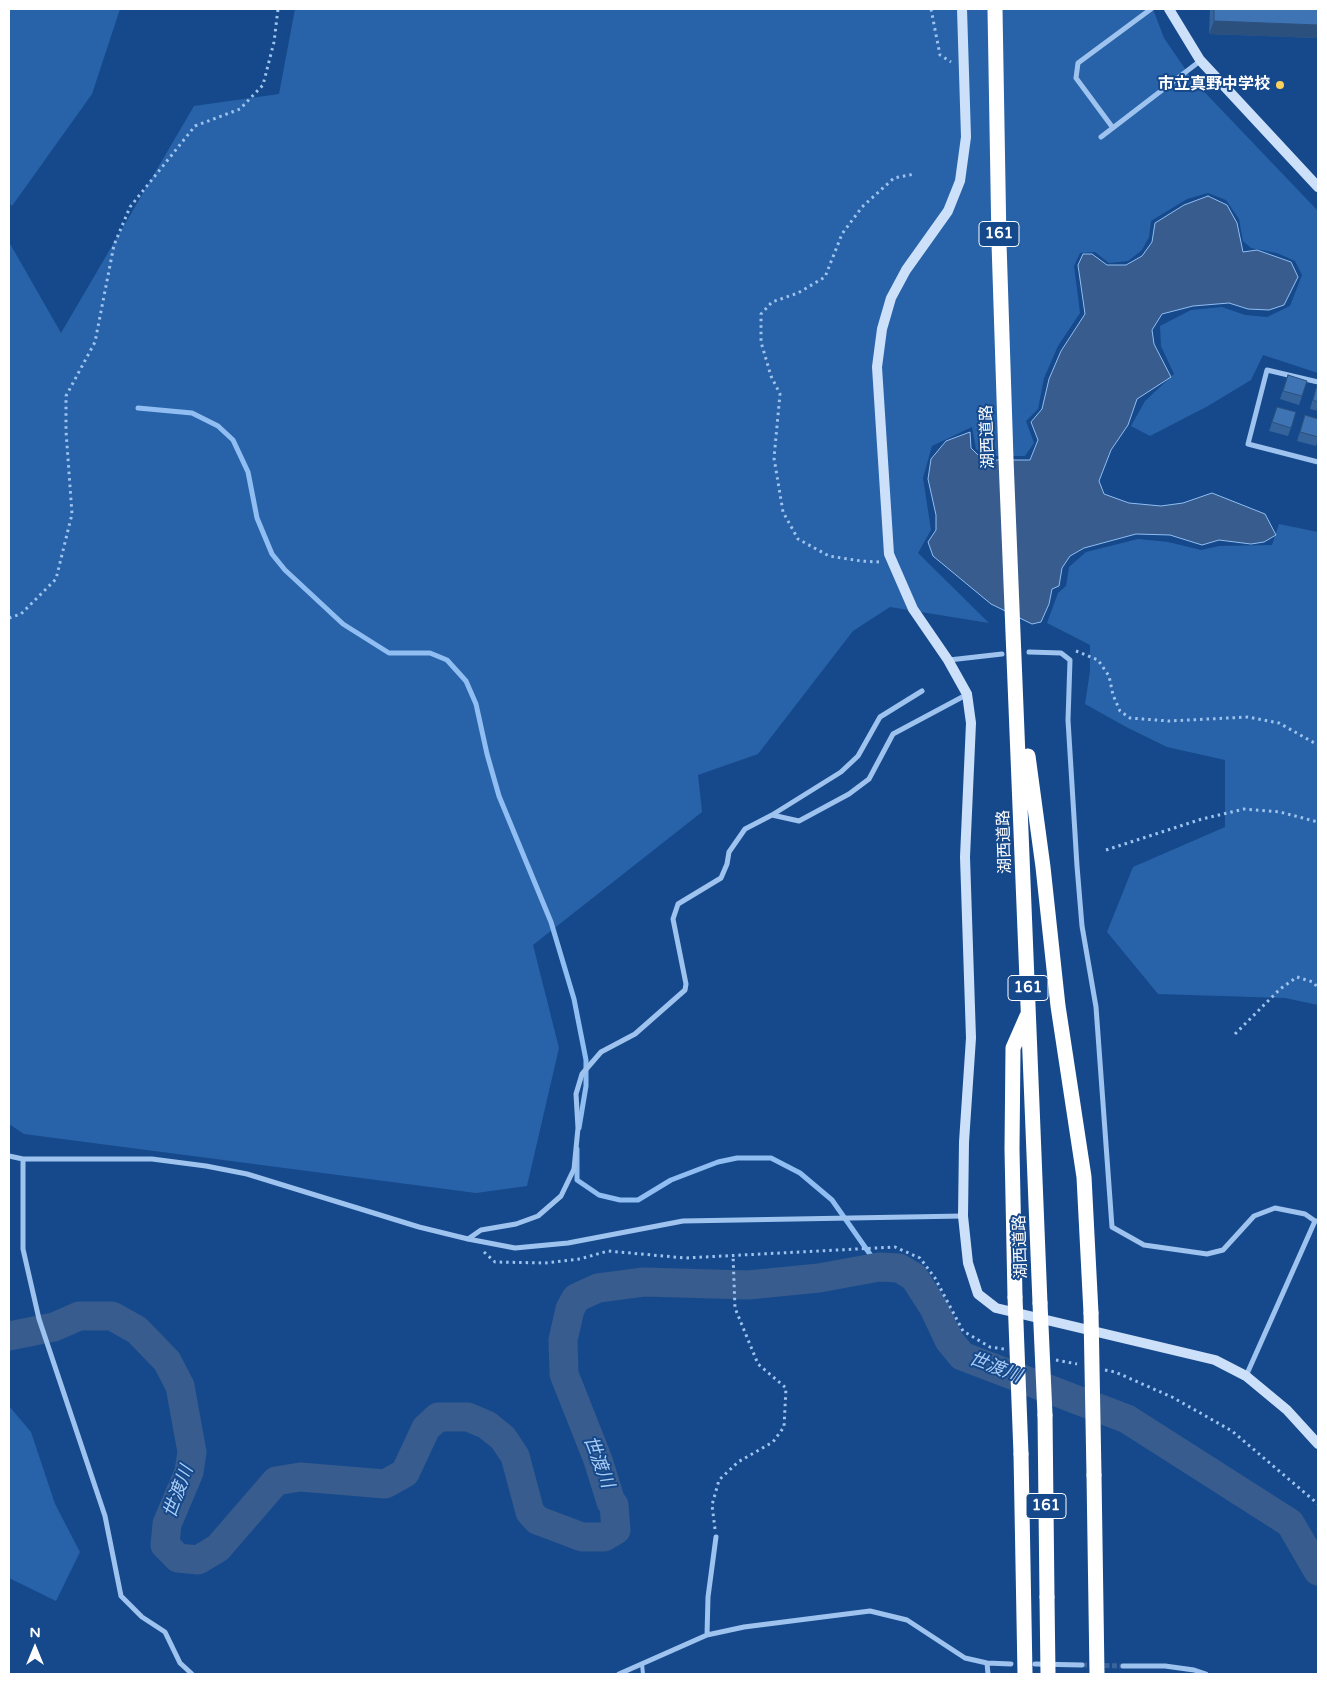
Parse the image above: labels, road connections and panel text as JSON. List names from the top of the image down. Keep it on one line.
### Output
{"streets":{"highway":["161","湖西道路"]},"water":["世渡川"],"places":["市立真野中学校"],"north":"top"}
